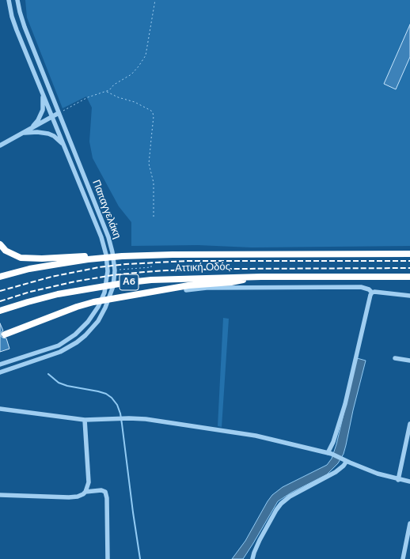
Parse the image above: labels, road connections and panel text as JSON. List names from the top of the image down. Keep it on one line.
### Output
{"streets":{"highway":["Αττική Οδός","Α6"],"street":["Παπαγγελάκη"]}}
